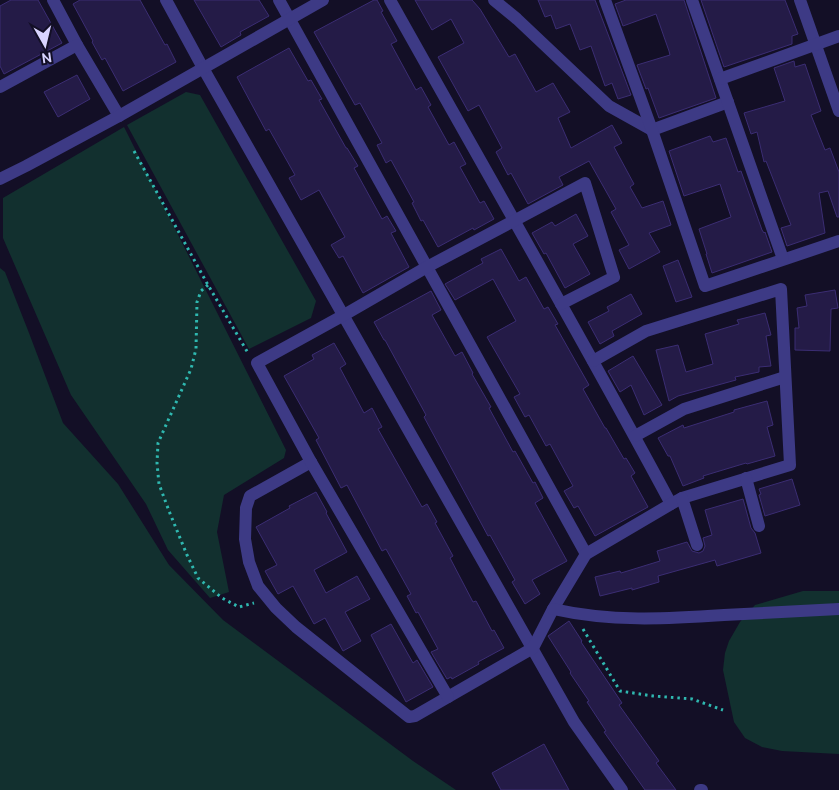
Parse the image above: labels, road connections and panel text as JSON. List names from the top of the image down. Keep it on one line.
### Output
{"north":"bottom"}
